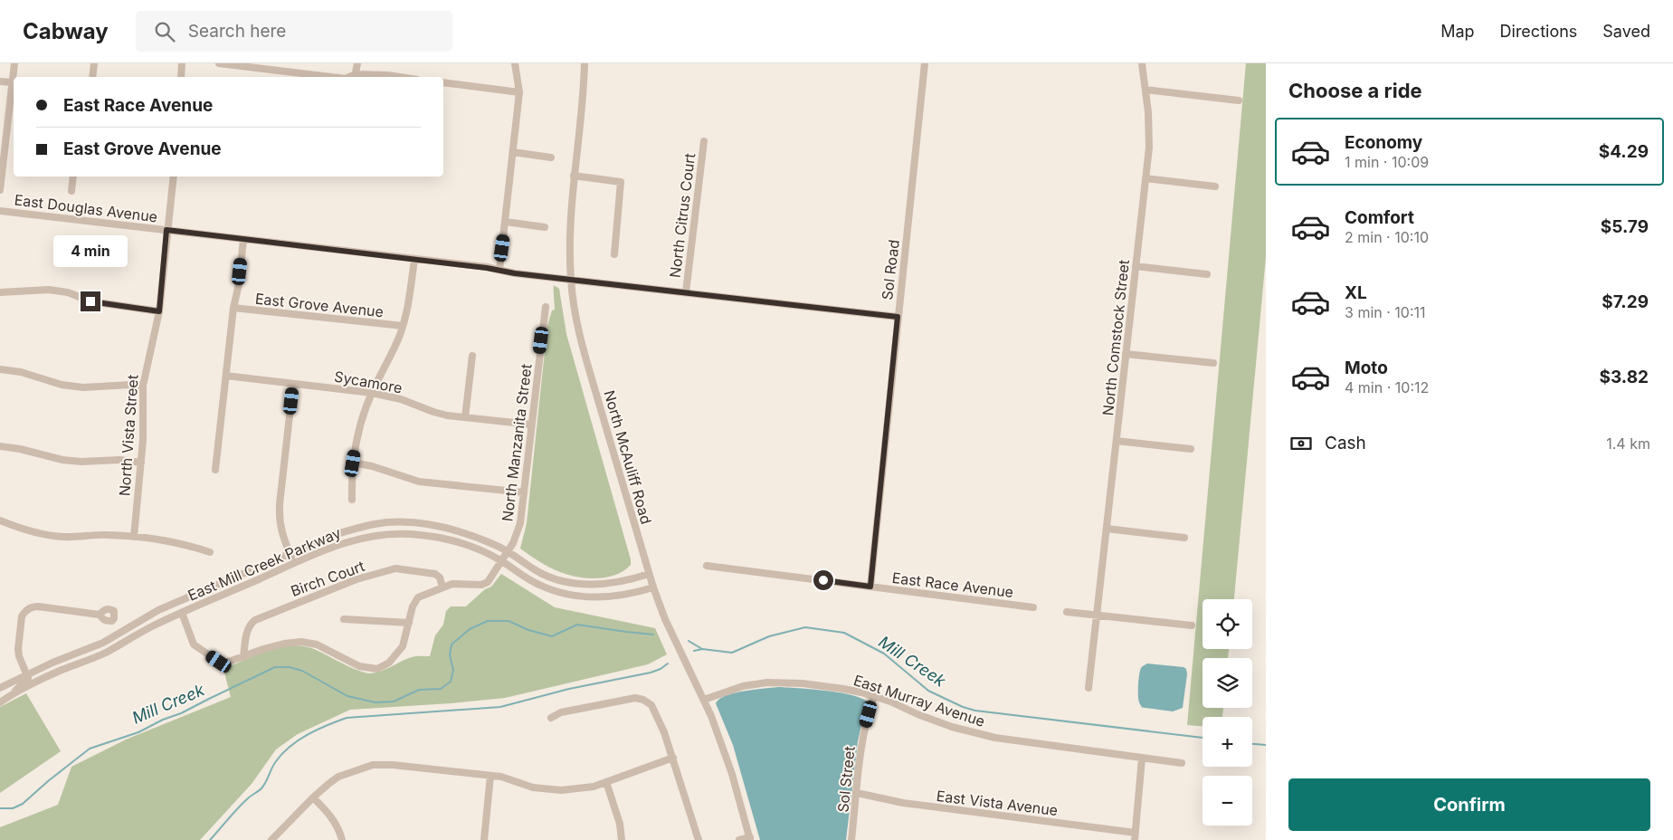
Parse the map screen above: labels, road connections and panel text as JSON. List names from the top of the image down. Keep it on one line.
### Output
{"streets":{"street":["East Douglas Avenue","North Citrus Court","Sol Road","East Grove Avenue","North Comstock Street","Sycamore","North Vista Street","North Manzanita Street","North McAuliff Road","East Mill Creek Parkway","Birch Court","East Race Avenue","East Murray Avenue","Sol Street","East Vista Avenue"]},"crossings":[["East Douglas Avenue","North Citrus Court"],["East Douglas Avenue","Sol Road"],["East Douglas Avenue","North Vista Street"],["East Douglas Avenue","North McAuliff Road"],["Sol Road","East Race Avenue"],["Sycamore","North Manzanita Street"],["North Manzanita Street","East Mill Creek Parkway"],["North Manzanita Street","Birch Court"],["North McAuliff Road","East Mill Creek Parkway"],["North McAuliff Road","East Murray Avenue"],["East Murray Avenue","Sol Street"],["Sol Street","East Vista Avenue"]],"water":["Mill Creek"],"page":{"header":"Cabway","search":"Search here","nav":["Map","Directions","Saved"],"heading":"Choose a ride","banner":["East Race Avenue","East Grove Avenue"],"list":[{"name":"Economy","note":"1 min · 10:09","value":"$4.29"},{"name":"Comfort","note":"2 min · 10:10","value":"$5.79"},{"name":"XL","note":"3 min · 10:11","value":"$7.29"},{"name":"Moto","note":"4 min · 10:12","value":"$3.82"}],"bubble":"4 min","pay":["Cash","1.4 km"],"map_buttons":["+","−"],"buttons":"Confirm"}}
